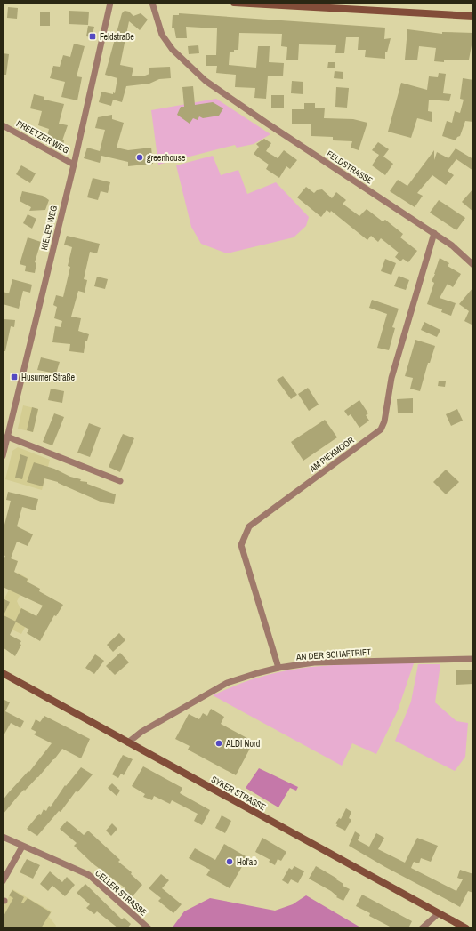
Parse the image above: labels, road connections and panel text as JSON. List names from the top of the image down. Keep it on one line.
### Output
{"streets":{"main road":["SYKER STRASSE"],"street":["PREETZER WEG","FELDSTRASSE","KIELER WEG","AM PIEKMOOR","AN DER SCHAFTRIFT","CELLER STRASSE"]},"crossings":[["PREETZER WEG","KIELER WEG"],["FELDSTRASSE","AM PIEKMOOR"],["AM PIEKMOOR","AN DER SCHAFTRIFT"],["AN DER SCHAFTRIFT","SYKER STRASSE"]],"places":{"transit":["Feldstraße","Husumer Straße"],"other":["greenhouse","ALDI Nord","Hol'ab"]}}
